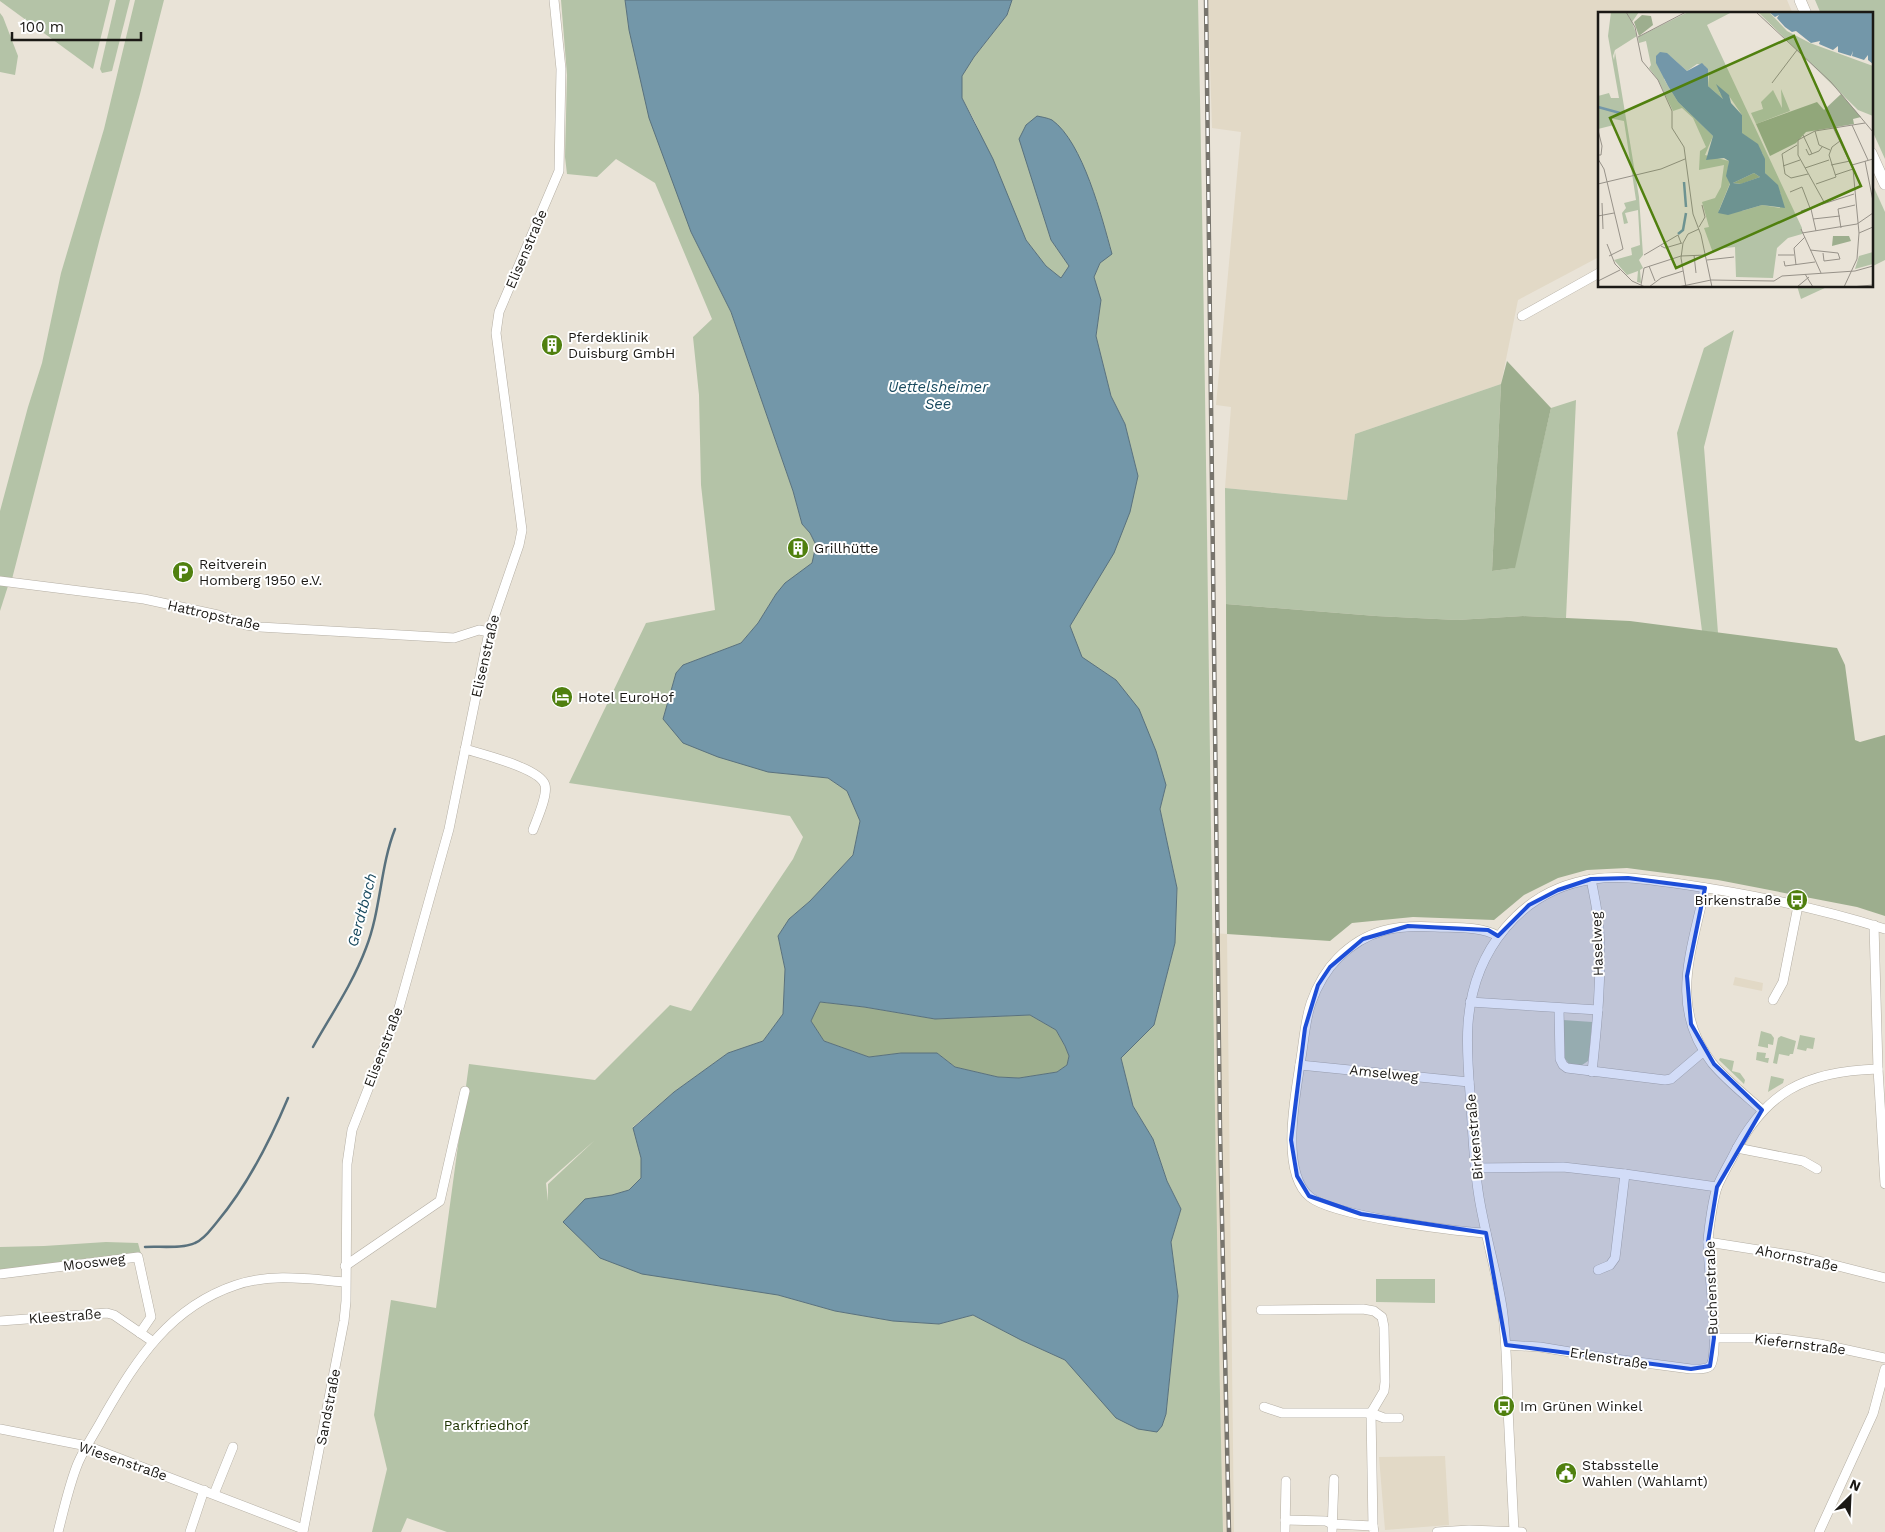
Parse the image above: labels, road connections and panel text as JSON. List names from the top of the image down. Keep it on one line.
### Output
{"streets":{"street":["Elisenstraße","Hattropstraße","Haselweg","Amselweg","Birkenstraße","Ahornstraße","Moosweg","Buchenstraße","Kleestraße","Kiefernstraße","Erlenstraße","Sandstraße","Wiesenstraße"]},"crossings":[["Elisenstraße","Hattropstraße"],["Elisenstraße","Sandstraße"],["Haselweg","Birkenstraße"],["Amselweg","Birkenstraße"],["Birkenstraße","Erlenstraße"],["Ahornstraße","Buchenstraße"],["Moosweg","Kleestraße"],["Buchenstraße","Kiefernstraße"],["Buchenstraße","Erlenstraße"],["Sandstraße","Wiesenstraße"]],"water":["Uettelsheimer See","Gerdtbach"],"parks":["Parkfriedhof"],"places":{"building":["Pferdeklinik Duisburg GmbH","Grillhütte"],"parking":["Reitverein Homberg 1950 e.V."],"hotel":["Hotel EuroHof"],"bus stop":["Birkenstraße","Im Grünen Winkel"],"public building":["Stabsstelle Wahlen (Wahlamt)"]},"scale_bar":"100 m","north":"top right"}
